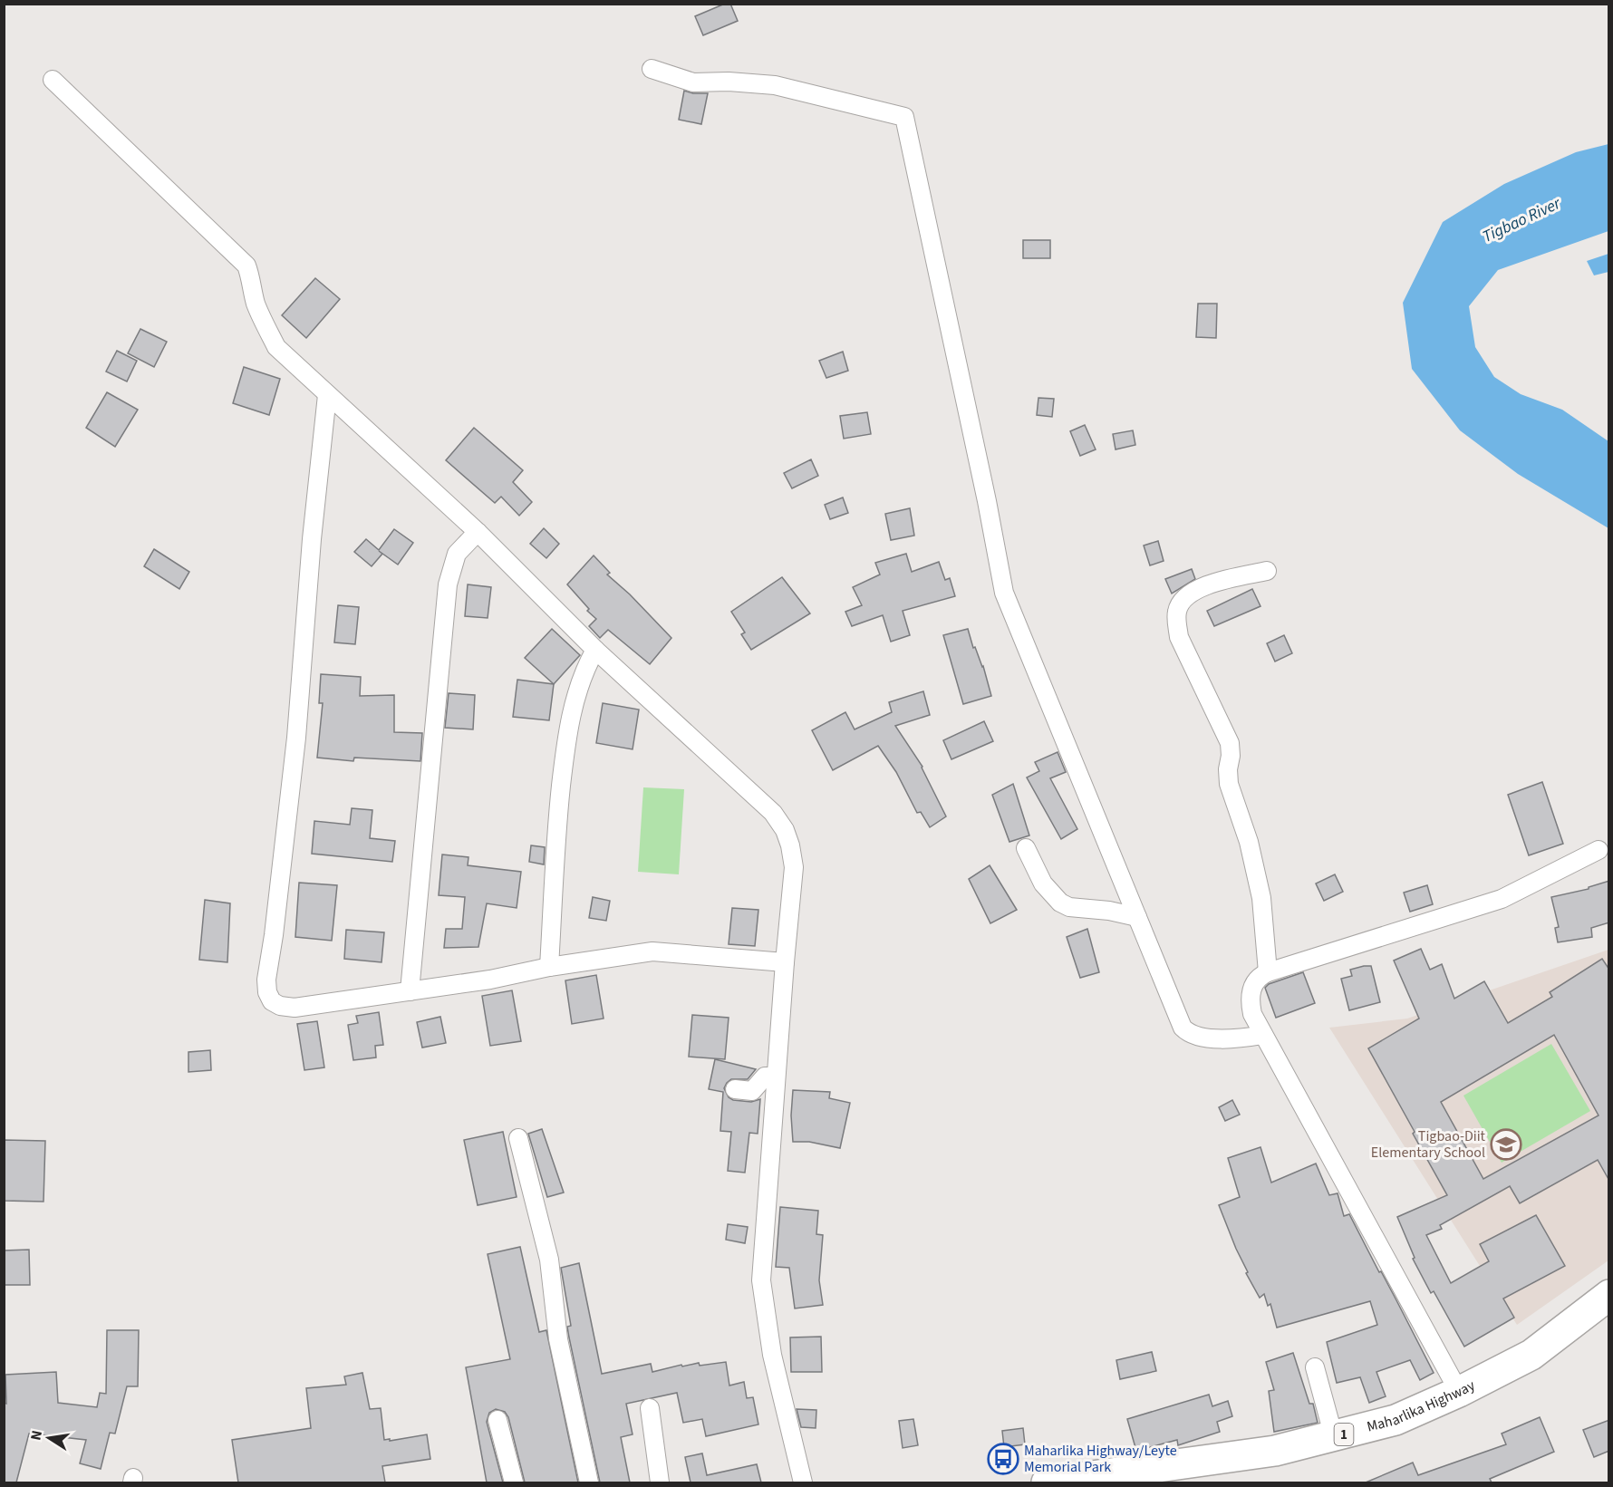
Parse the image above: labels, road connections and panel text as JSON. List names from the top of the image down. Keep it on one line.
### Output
{"streets":{"highway":["Maharlika Highway","1"]},"water":["Tigbao River"],"places":{"school or university":["Tigbao-Diit Elementary School"],"bus stop":["Maharlika Highway/Leyte Memorial Park"]},"north":"left"}
